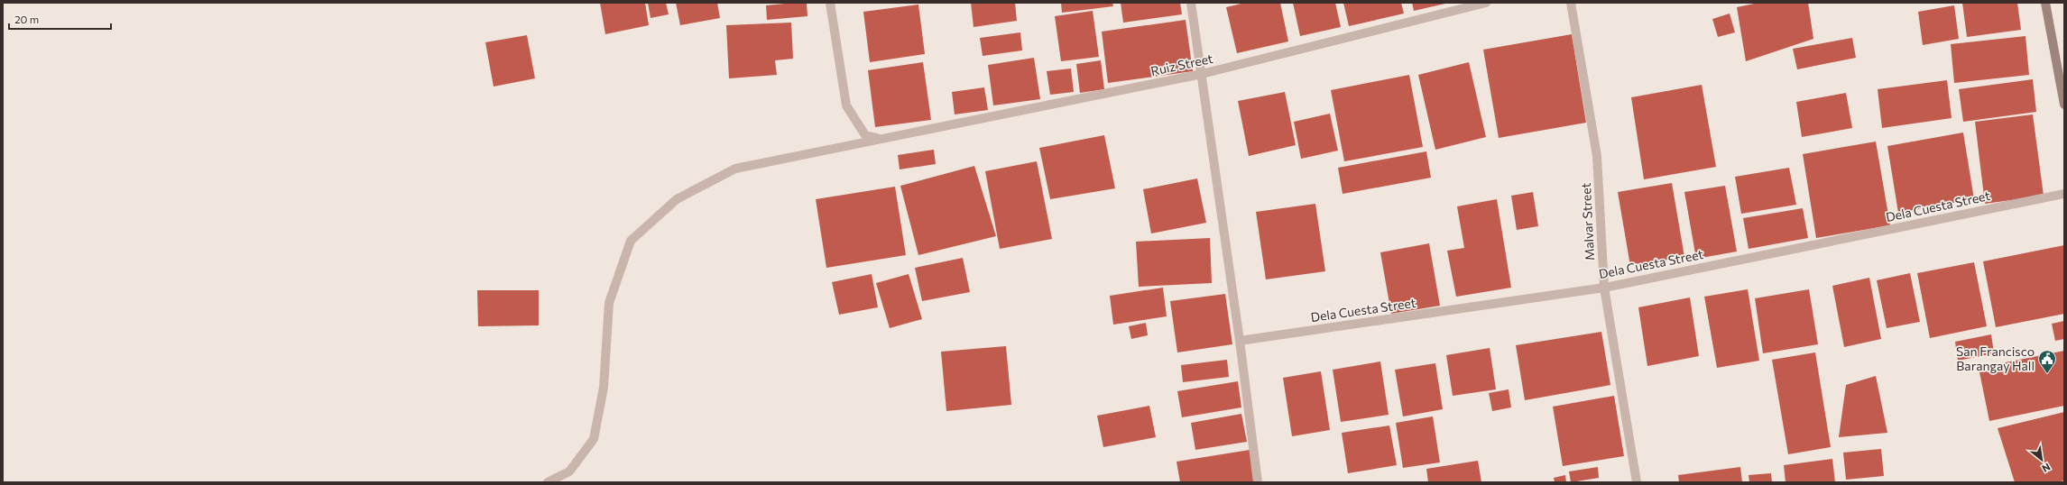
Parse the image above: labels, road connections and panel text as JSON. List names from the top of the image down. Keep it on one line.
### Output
{"streets":{"street":["Ruiz Street","Dela Cuesta Street","Malvar Street"]},"crossings":[["Dela Cuesta Street","Malvar Street"]],"places":{"public building":["San Francisco Barangay Hall"]},"scale_bar":"20 m","north":"bottom right"}
